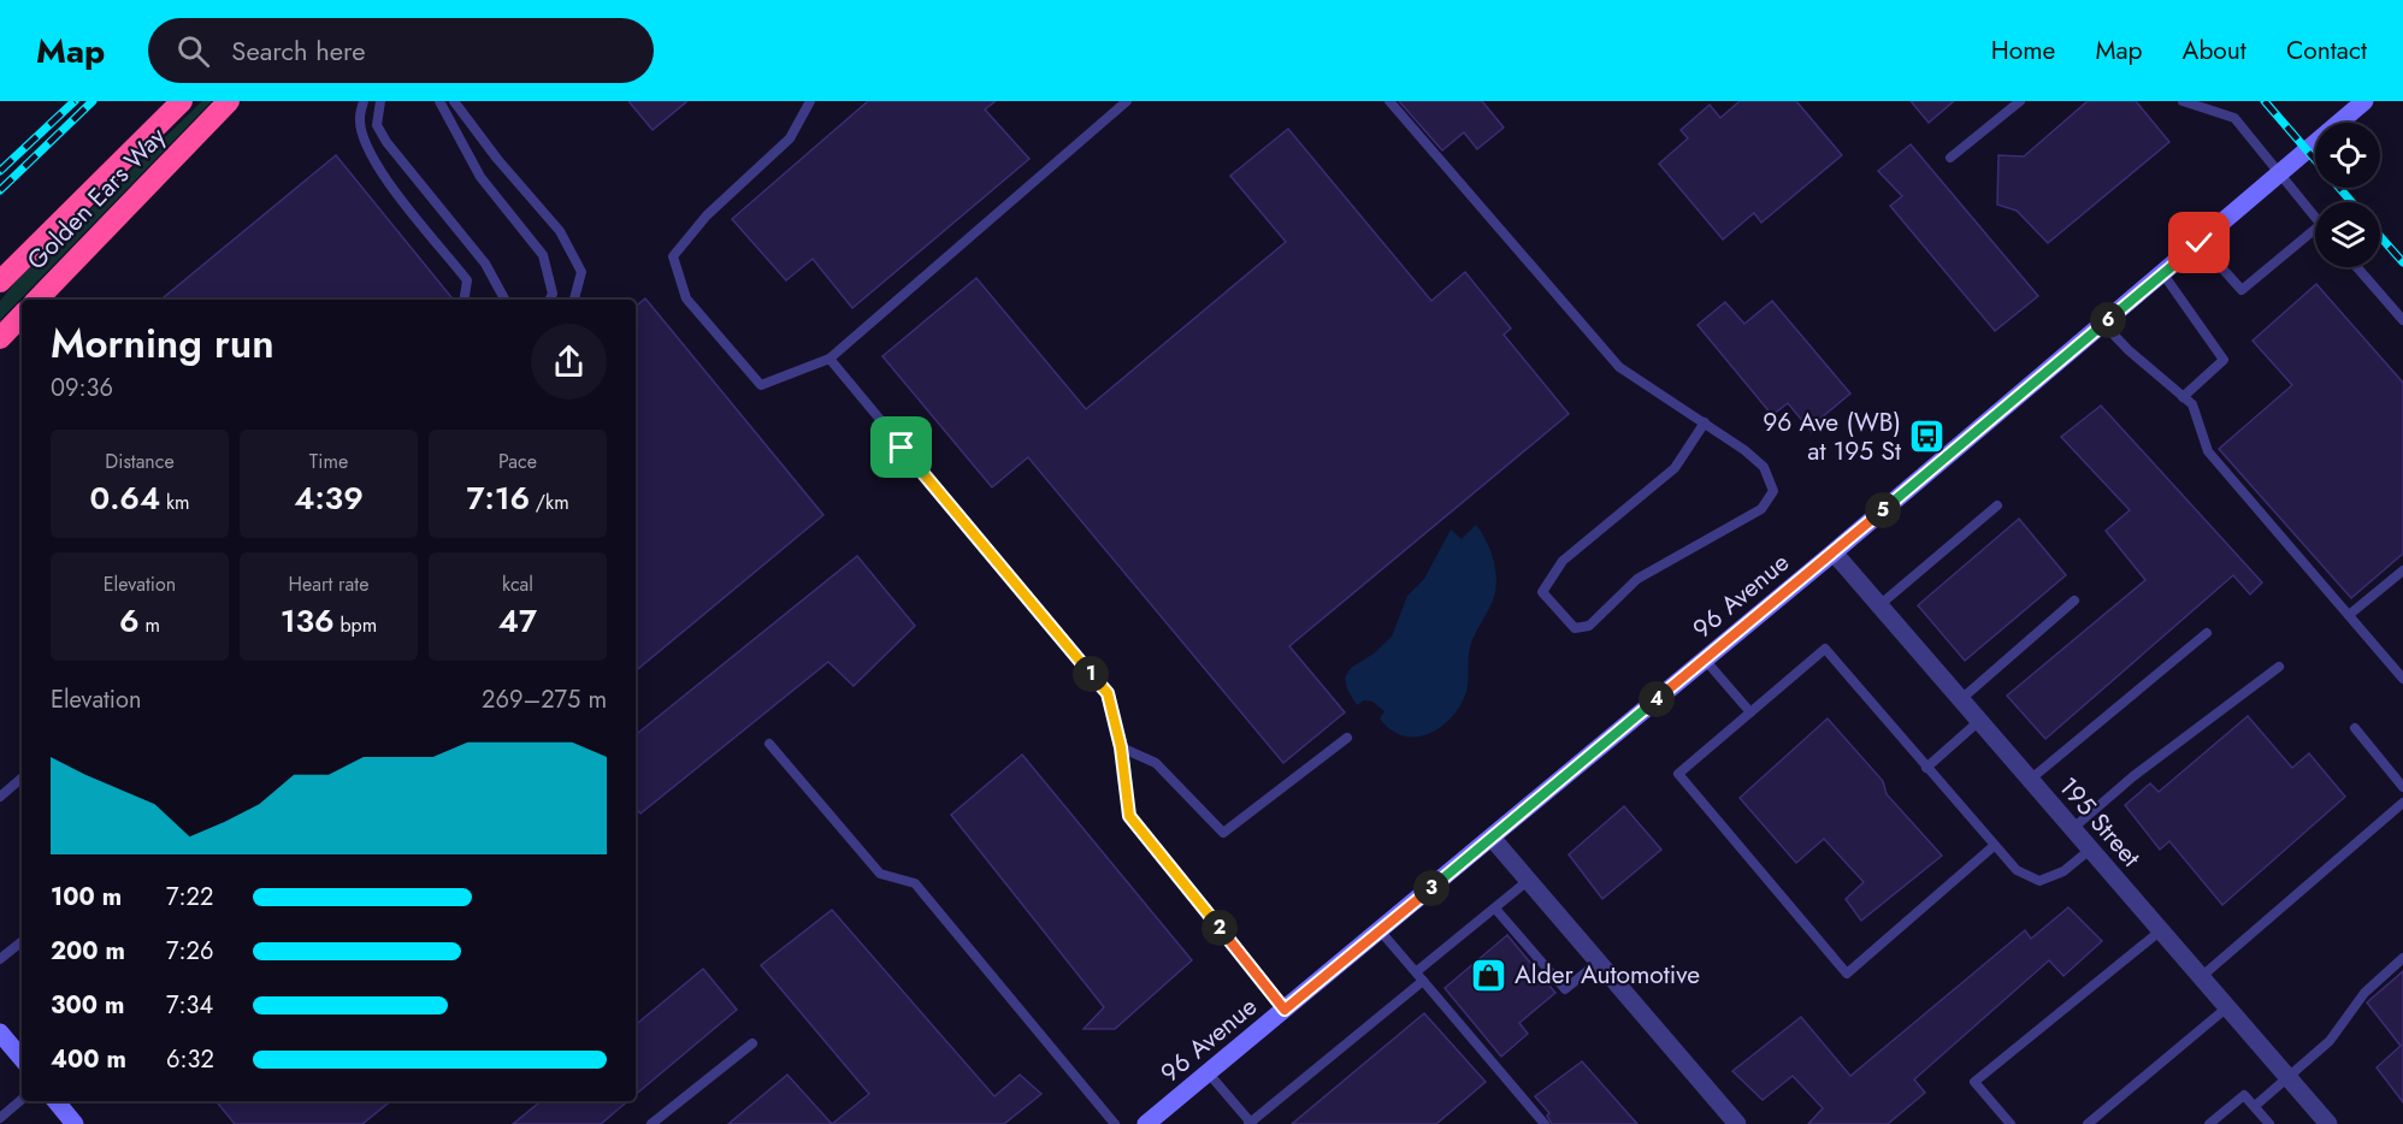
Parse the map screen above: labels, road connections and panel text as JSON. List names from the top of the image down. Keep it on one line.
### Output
{"streets":{"highway":["Golden Ears Way"],"main road":["96 Avenue"],"street":["195 Street"]},"crossings":[["96 Avenue","195 Street"]],"places":{"bus stop":["96 Ave (WB) at 195 St"],"shop":["Alder Automotive"]},"page":{"header":"Map","search":"Search here","nav":["Home","Map","About","Contact"],"heading":["Morning run","09:36"],"pins":["6","5","1","4","3","2"],"stats":[["Distance","0.64 km"],["Time","4:39"],["Pace","7:16 /km"],["Elevation","6 m"],["Heart rate","136 bpm"],["kcal","47"]],"chart":["Elevation","269–275 m"],"list":[{"name":"100 m","note":"7:22"},{"name":"200 m","note":"7:26"},{"name":"300 m","note":"7:34"},{"name":"400 m","note":"6:32"}]}}
